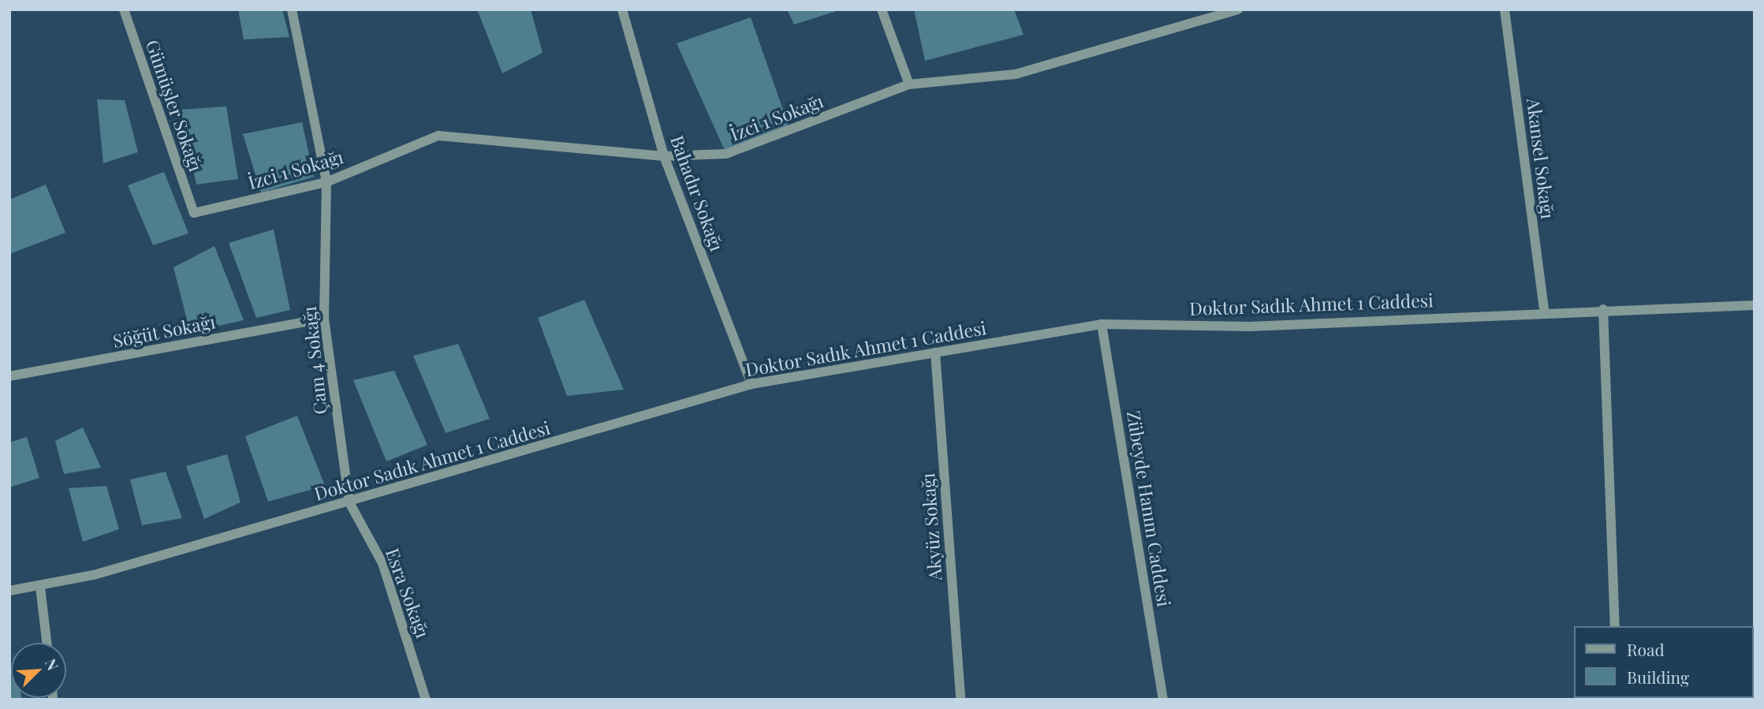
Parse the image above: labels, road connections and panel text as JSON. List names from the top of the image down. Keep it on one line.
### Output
{"streets":{"street":["Gümüşler Sokağı","İzci 1 Sokağı","Akansel Sokağı","Bahadır Sokağı","Doktor Sadık Ahmet 1 Caddesi","Söğüt Sokağı","Çam 4 Sokağı","Zübeyde Hanım Caddesi","Akyüz Sokağı","Esra Sokağı"]},"crossings":[["Gümüşler Sokağı","İzci 1 Sokağı"],["İzci 1 Sokağı","Bahadır Sokağı"],["İzci 1 Sokağı","Çam 4 Sokağı"],["Akansel Sokağı","Doktor Sadık Ahmet 1 Caddesi"],["Bahadır Sokağı","Doktor Sadık Ahmet 1 Caddesi"],["Doktor Sadık Ahmet 1 Caddesi","Çam 4 Sokağı"],["Doktor Sadık Ahmet 1 Caddesi","Zübeyde Hanım Caddesi"],["Doktor Sadık Ahmet 1 Caddesi","Akyüz Sokağı"],["Doktor Sadık Ahmet 1 Caddesi","Esra Sokağı"],["Söğüt Sokağı","Çam 4 Sokağı"],["Çam 4 Sokağı","Esra Sokağı"]],"legend":["Road","Building"],"north":"top right"}
